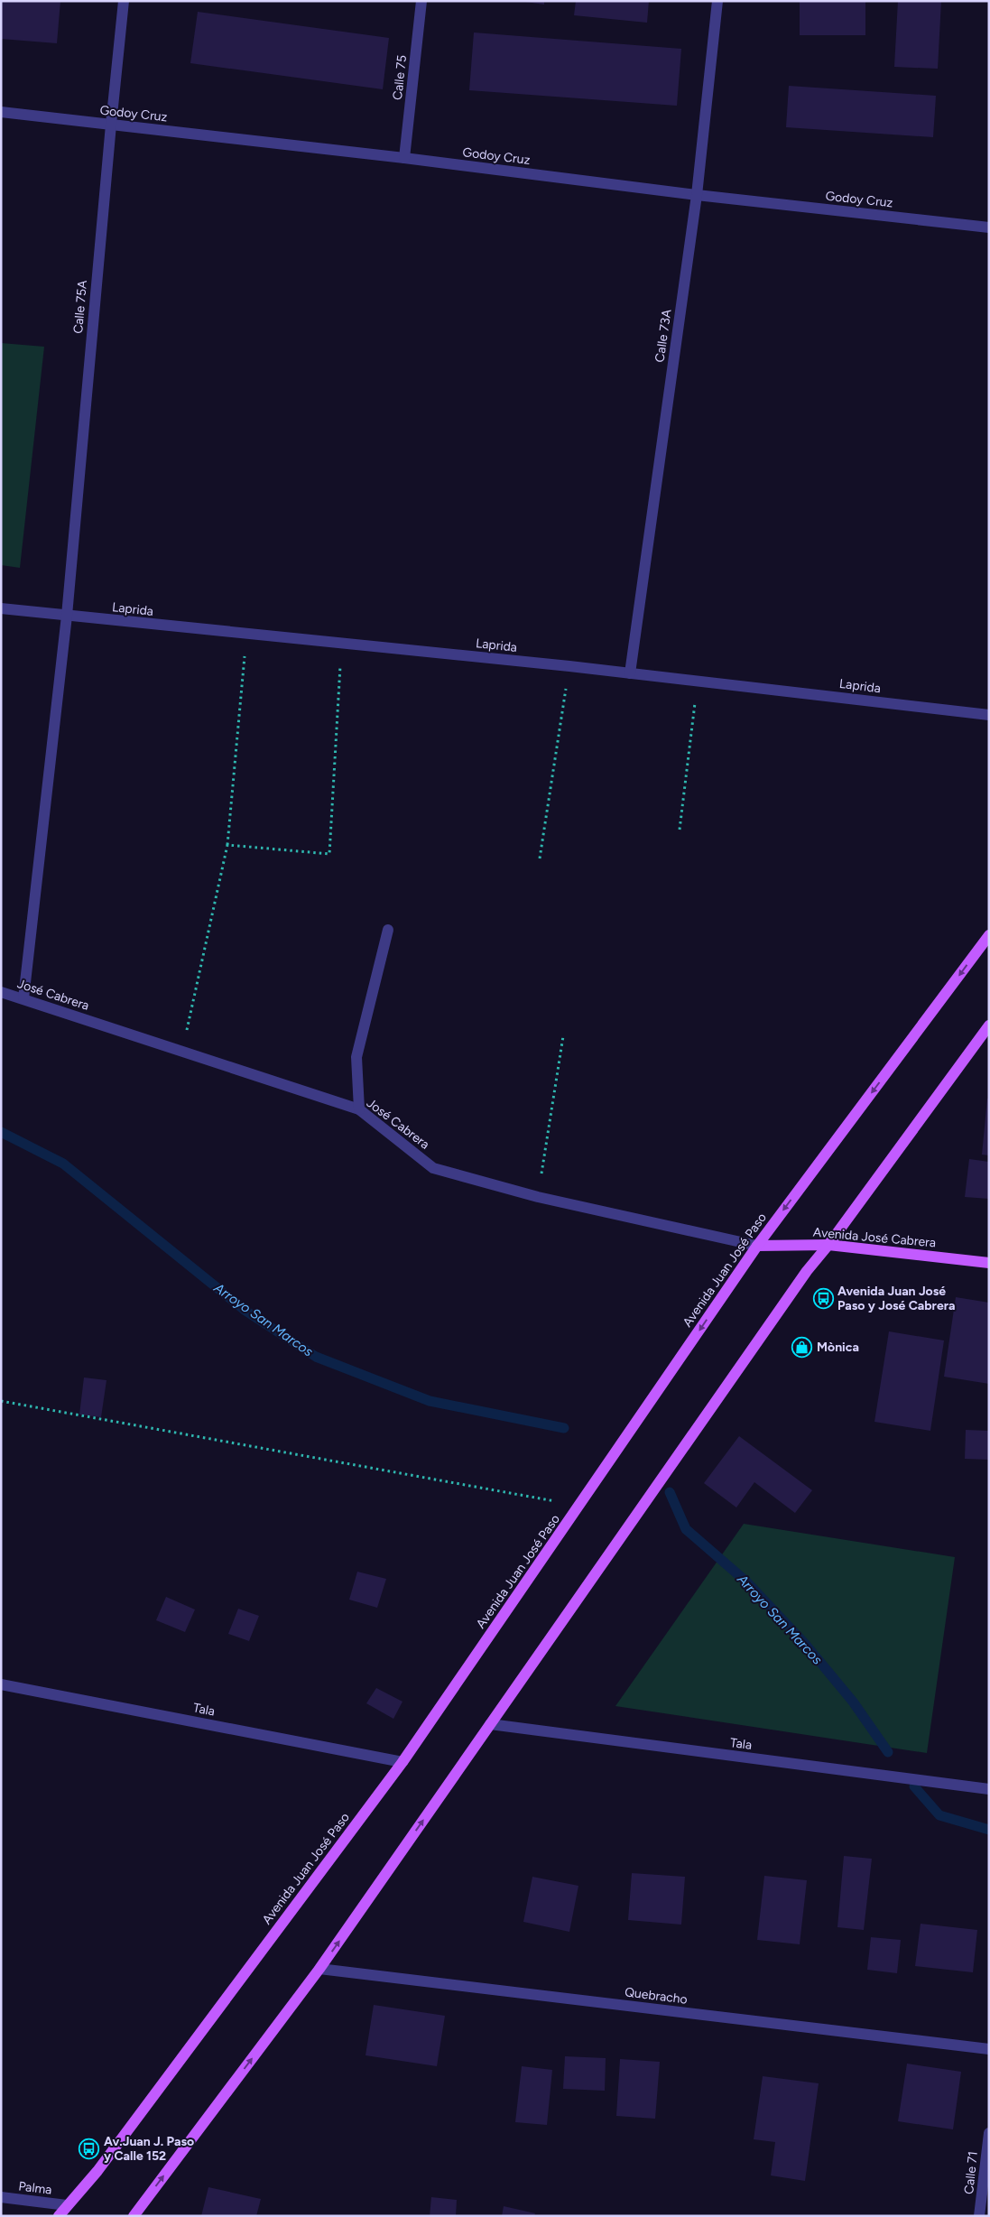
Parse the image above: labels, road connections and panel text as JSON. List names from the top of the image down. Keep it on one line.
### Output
{"streets":{"main road":["Avenida José Cabrera","Avenida Juan José Paso"],"street":["Calle 75","Godoy Cruz","Calle 75A","Calle 73A","Laprida","José Cabrera","Tala","Quebracho","Calle 71","Palma"]},"crossings":[["Calle 75","Godoy Cruz"],["Godoy Cruz","Calle 75A"],["Godoy Cruz","Calle 73A"],["Calle 75A","Laprida"],["Calle 75A","José Cabrera"],["Calle 73A","Laprida"],["José Cabrera","Avenida José Cabrera"],["José Cabrera","Avenida Juan José Paso"],["Avenida José Cabrera","Avenida Juan José Paso"],["Avenida Juan José Paso","Tala"],["Avenida Juan José Paso","Palma"]],"water":["Arroyo San Marcos"],"places":{"bus stop":["Avenida Juan José Paso y José Cabrera","Av.Juan J. Paso y Calle 152"],"shop":["Mònica"]}}
